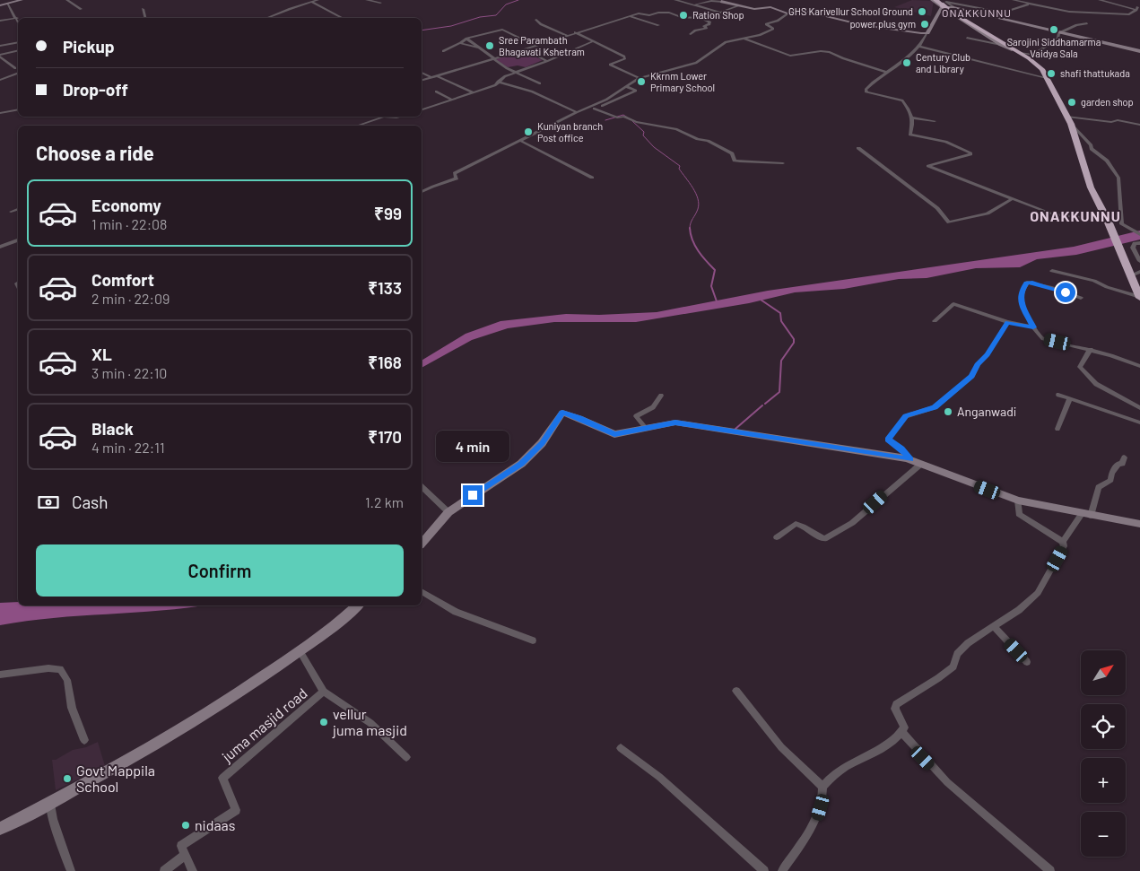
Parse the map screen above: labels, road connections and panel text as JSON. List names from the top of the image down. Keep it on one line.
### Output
{"streets":{"street":["juma masjid road"]},"districts":["ONAKKUNNU","ONAKKUNNU"],"places":["GHS Karivellur School Ground","Ration Shop","power plus gym","Sarojini Siddhamarma Vaidya Sala","Sree Parambath Bhagavati Kshetram","Century Club and Library","shafi thattukada","Kkrnm Lower Primary School","garden shop","Kuniyan branch Post office","Anganwadi","vellur juma masjid","Govt Mappila School","nidaas"],"north":"top right","page":{"banner":["Pickup","Drop-off"],"heading":"Choose a ride","list":[{"name":"Economy","note":"1 min · 22:08","value":"₹99"},{"name":"Comfort","note":"2 min · 22:09","value":"₹133"},{"name":"XL","note":"3 min · 22:10","value":"₹168"},{"name":"Black","note":"4 min · 22:11","value":"₹170"}],"bubble":"4 min","pay":["Cash","1.2 km"],"buttons":"Confirm","map_buttons":["+","−"]}}
